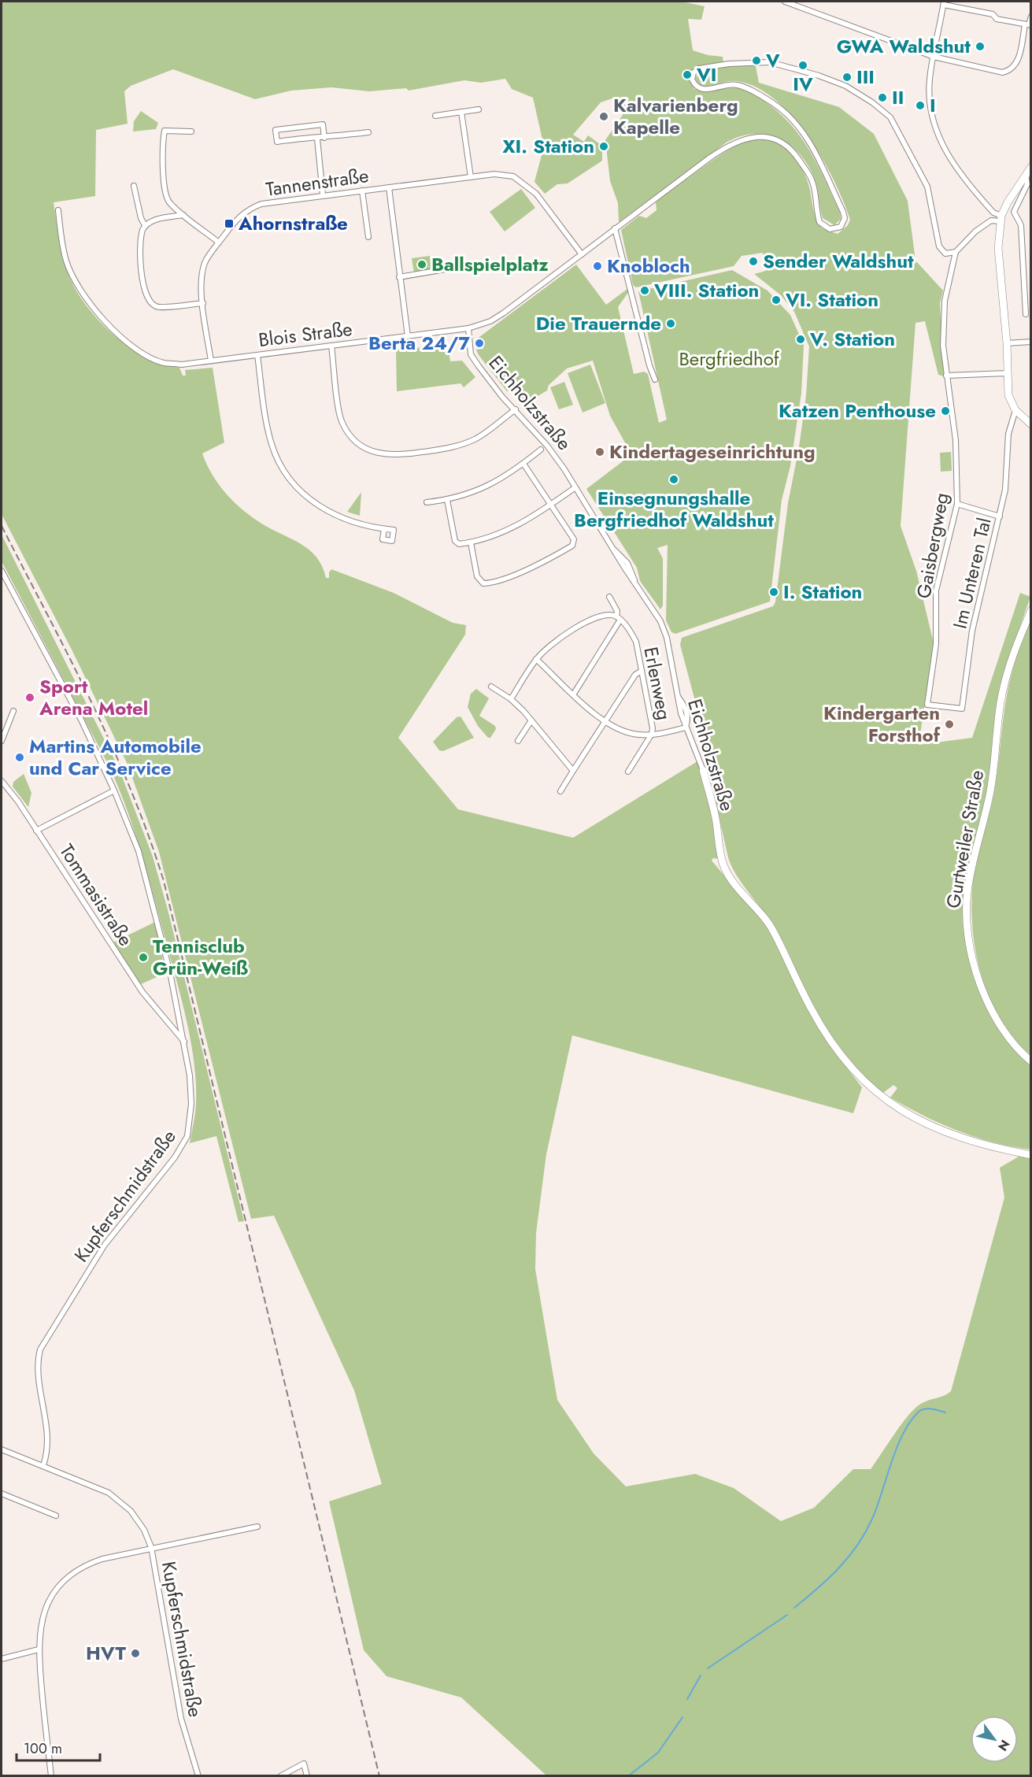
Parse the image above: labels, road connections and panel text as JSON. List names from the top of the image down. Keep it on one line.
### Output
{"streets":{"main road":["Eichholzstraße","Gurtweiler Straße"],"street":["Tannenstraße","Blois Straße","Gaisbergweg","Im Unteren Tal","Erlenweg","Tommasistraße","Kupferschmidstraße"]},"crossings":[["Tannenstraße","Blois Straße"],["Blois Straße","Eichholzstraße"],["Blois Straße","Gaisbergweg"],["Gaisbergweg","Im Unteren Tal"],["Tommasistraße","Kupferschmidstraße"]],"parks":["Bergfriedhof"],"places":{"other":["GWA Waldshut","V","IV","VI","III","II","I","Kalvarienberg Kapelle","XI. Station","Sender Waldshut","Ballspielplatz","Knobloch","VIII. Station","VI. Station","Die Trauernde","V. Station","Berta 24/7","Katzen Penthouse","Kindertageseinrichtung","Einsegnungshalle Bergfriedhof Waldshut","I. Station","Sport Arena Motel","Kindergarten Forsthof","Martins Automobile und Car Service","Tennisclub Grün-Weiß","HVT"],"transit":["Ahornstraße"]},"scale_bar":"100 m","north":"bottom right"}
